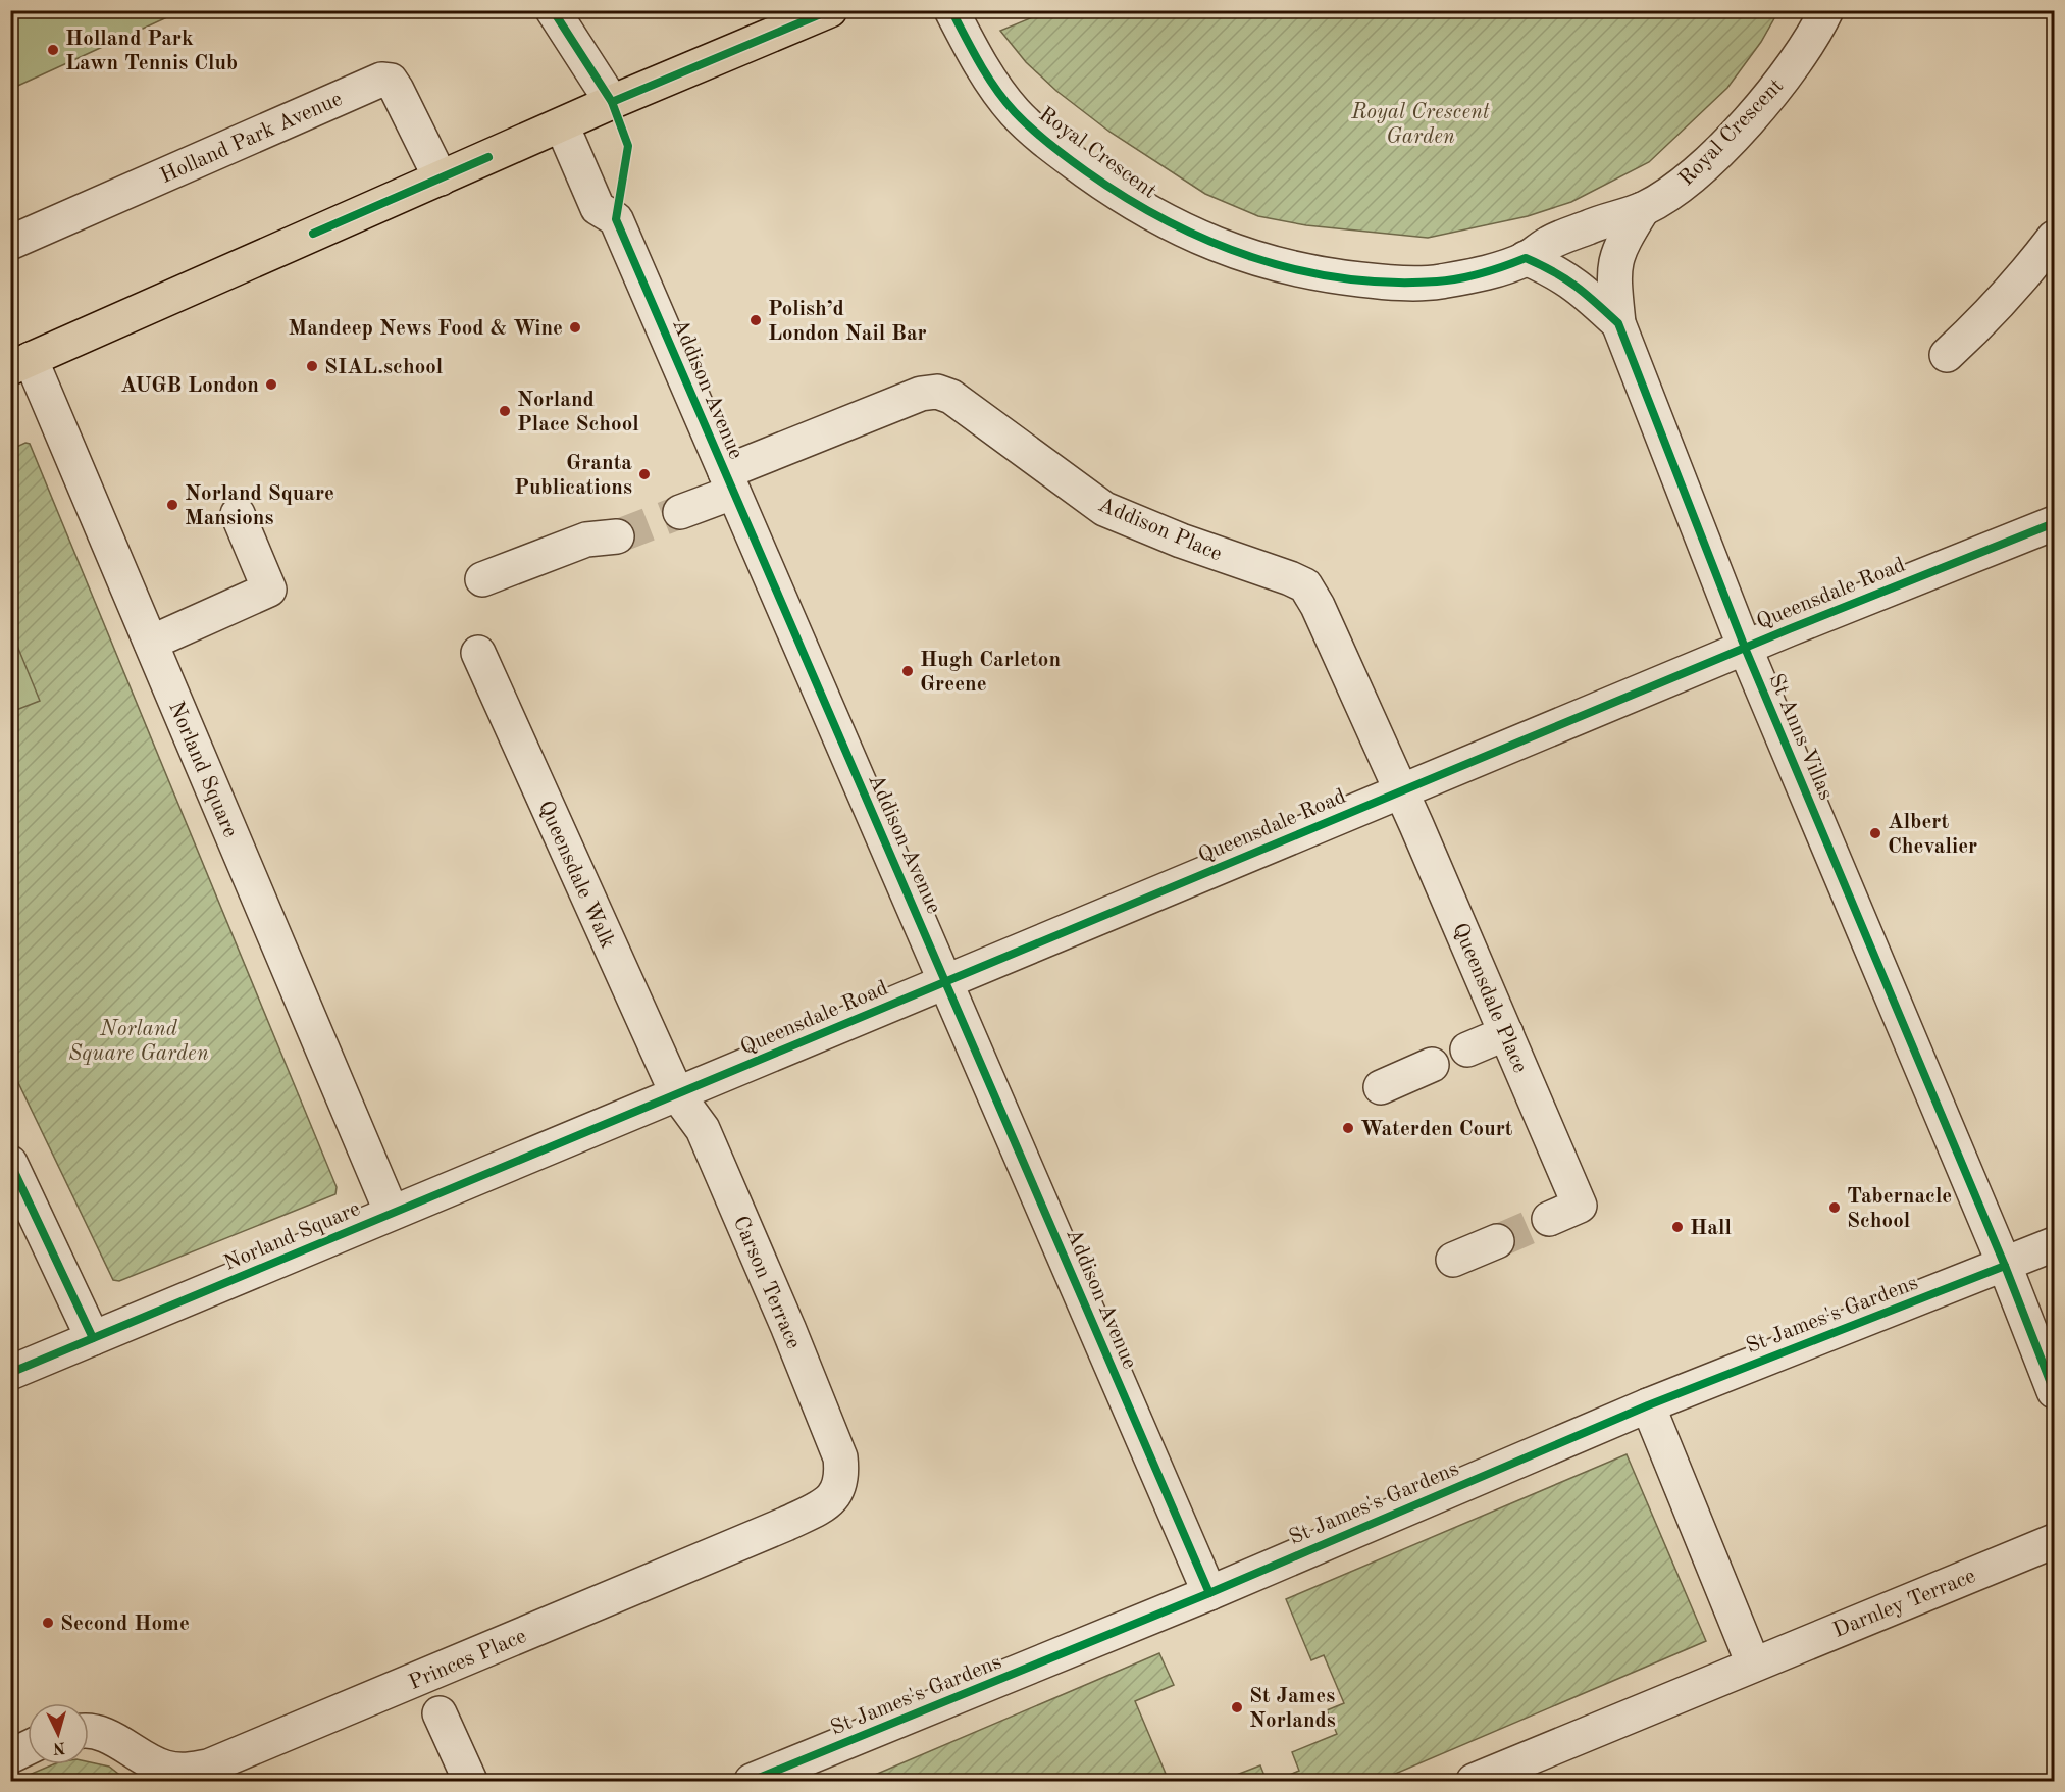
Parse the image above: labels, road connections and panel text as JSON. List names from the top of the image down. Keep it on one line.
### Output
{"streets":{"street":["Royal Crescent","Holland Park Avenue","Addison Avenue","Addison Place","Queensdale Road","St Anns Villas","Norland Square","Queensdale Walk","Queensdale Place","Carson Terrace","St James's Gardens","Darnley Terrace","Princes Place"]},"crossings":[["Royal Crescent","St Anns Villas"],["Addison Avenue","Addison Place"],["Addison Avenue","Queensdale Road"],["Addison Avenue","St James's Gardens"],["Addison Place","Queensdale Road"],["Addison Place","Queensdale Place"],["Queensdale Road","St Anns Villas"],["Queensdale Road","Norland Square"],["Queensdale Road","Queensdale Walk"],["Queensdale Road","Queensdale Place"],["Queensdale Road","Carson Terrace"],["St Anns Villas","St James's Gardens"],["Queensdale Walk","Carson Terrace"],["Carson Terrace","Princes Place"]],"parks":["Royal Crescent Garden","Norland Square Garden"],"places":["Holland Park Lawn Tennis Club","Polish’d London Nail Bar","Mandeep News Food & Wine","SIAL.school","AUGB London","Norland Place School","Granta Publications","Norland Square Mansions","Hugh Carleton Greene","Albert Chevalier","Waterden Court","Tabernacle School","Hall","Second Home","St James Norlands"],"north":"bottom"}
